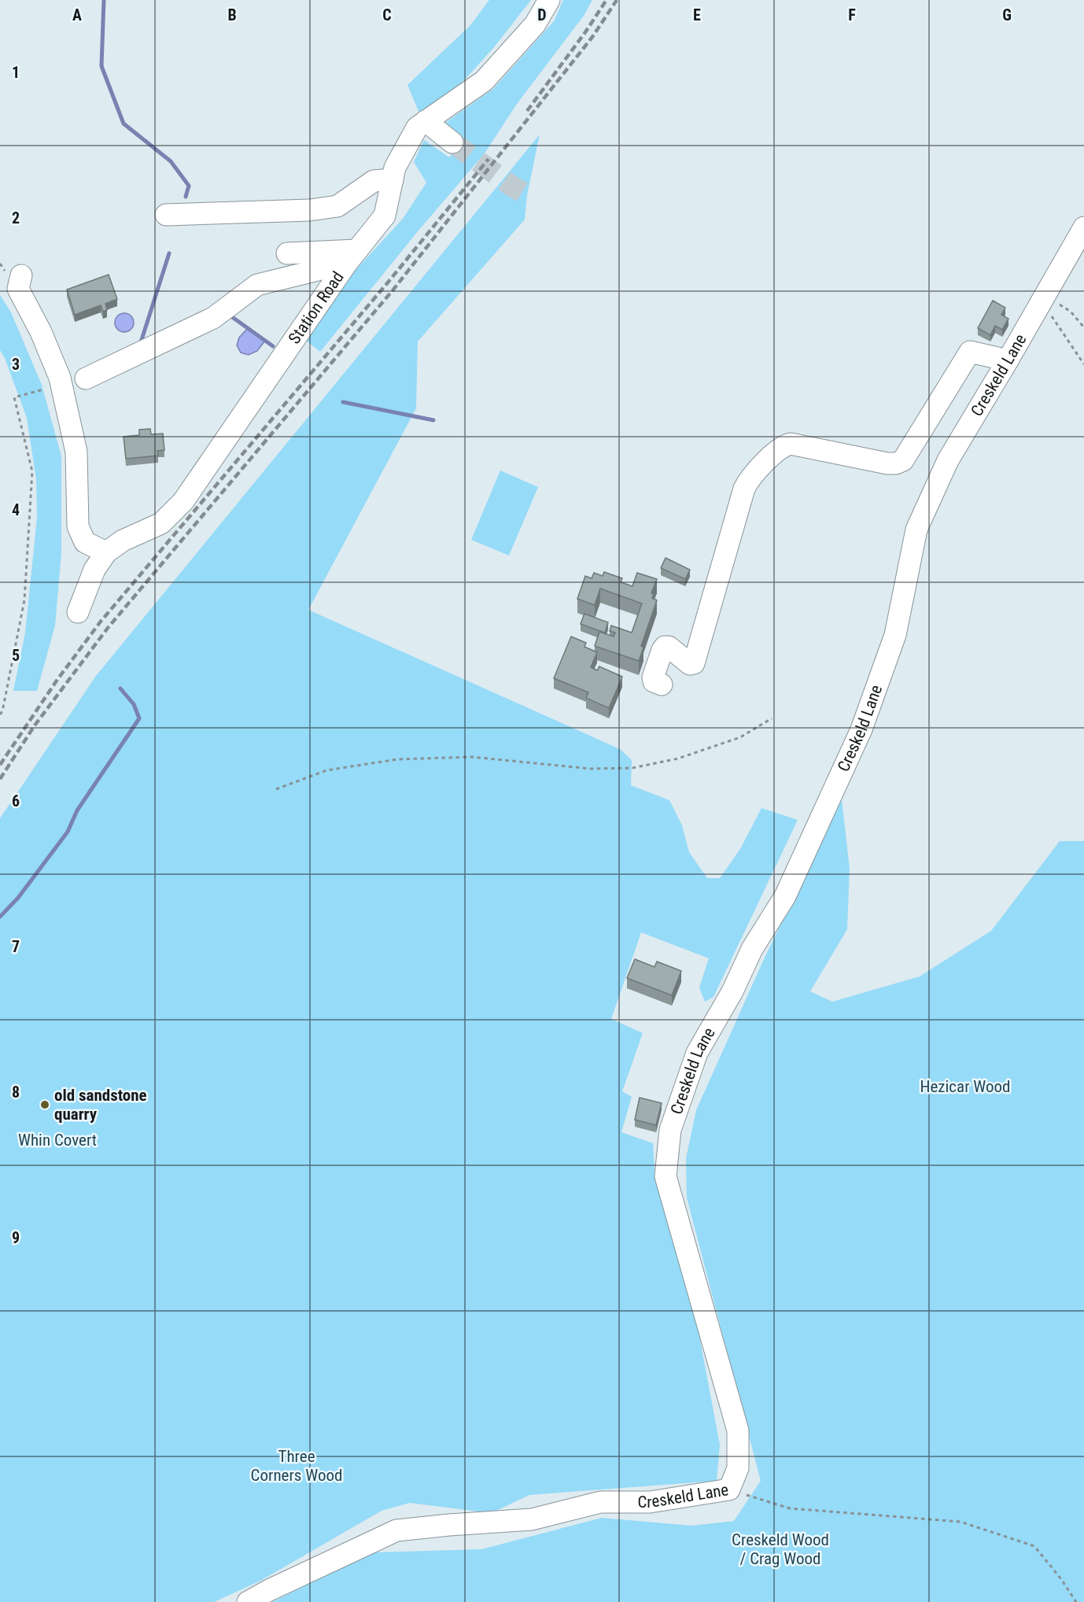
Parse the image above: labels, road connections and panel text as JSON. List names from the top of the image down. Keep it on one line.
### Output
{"streets":{"street":["Station Road","Creskeld Lane"]},"parks":["Hezicar Wood","Whin Covert","Three Corners Wood","Creskeld Wood / Crag Wood"],"places":["old sandstone quarry"],"grid":{"columns":["A","B","C","D","E","F","G"],"rows":["1","2","3","4","5","6","7","8","9"]}}
